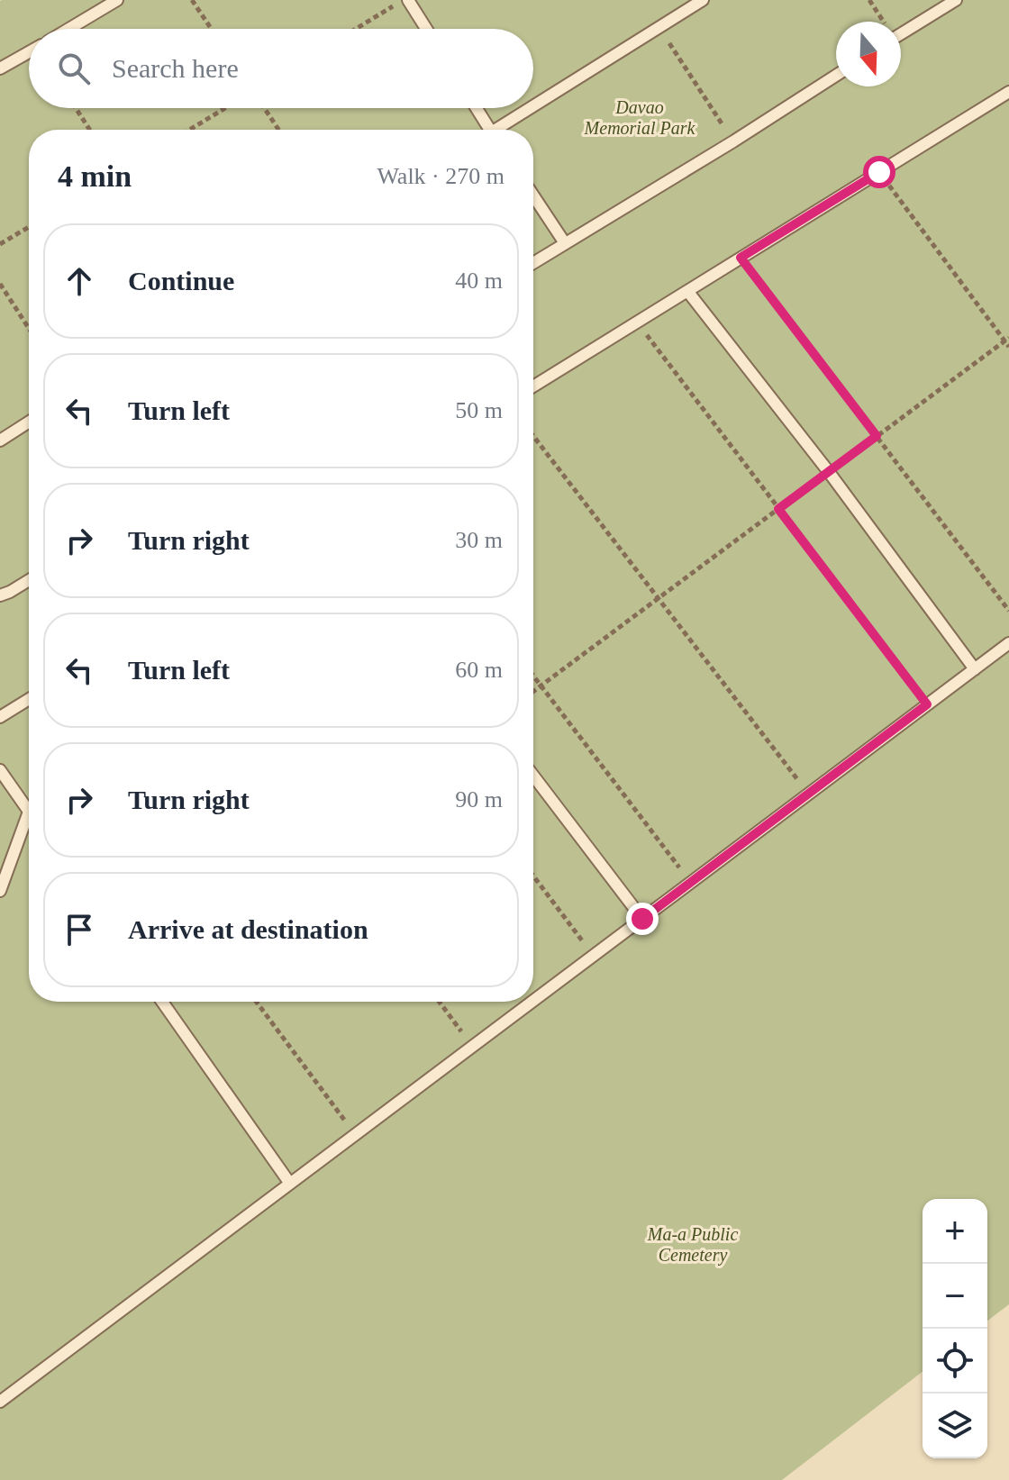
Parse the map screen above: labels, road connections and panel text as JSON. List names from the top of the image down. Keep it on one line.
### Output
{"parks":["Davao Memorial Park","Ma-a Public Cemetery"],"north":"bottom","page":{"search":"Search here","heading":["4 min","Walk · 270 m"],"list":[["Continue","40 m"],["Turn left","50 m"],["Turn right","30 m"],["Turn left","60 m"],["Turn right","90 m"],"Arrive at destination"],"map_buttons":["+","−"]}}
